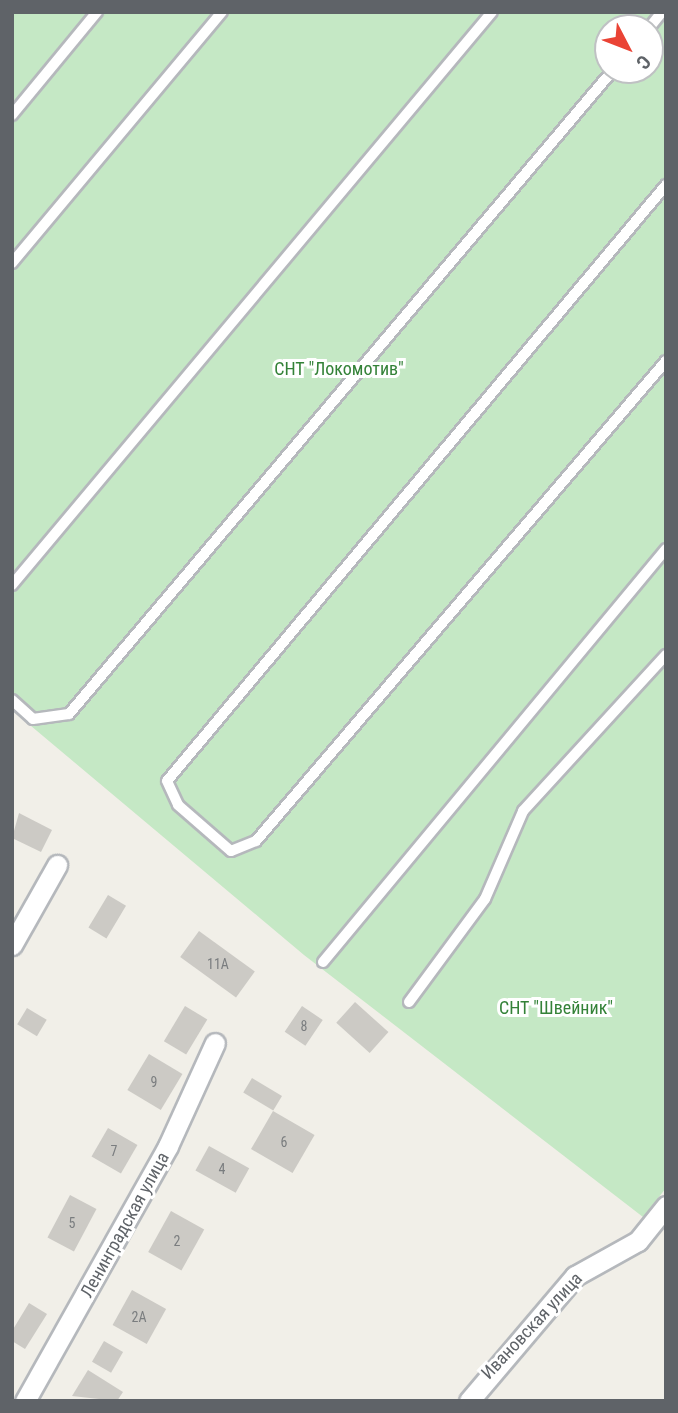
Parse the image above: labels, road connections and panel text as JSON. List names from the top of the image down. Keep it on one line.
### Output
{"streets":{"street":["Ленинградская улица","Ивановская улица"]},"parks":["СНТ \"Локомотив\"","СНТ \"Швейник\""],"house_numbers":["11А","8","9","6","7","4","5","2","2А"],"north":"bottom right"}
